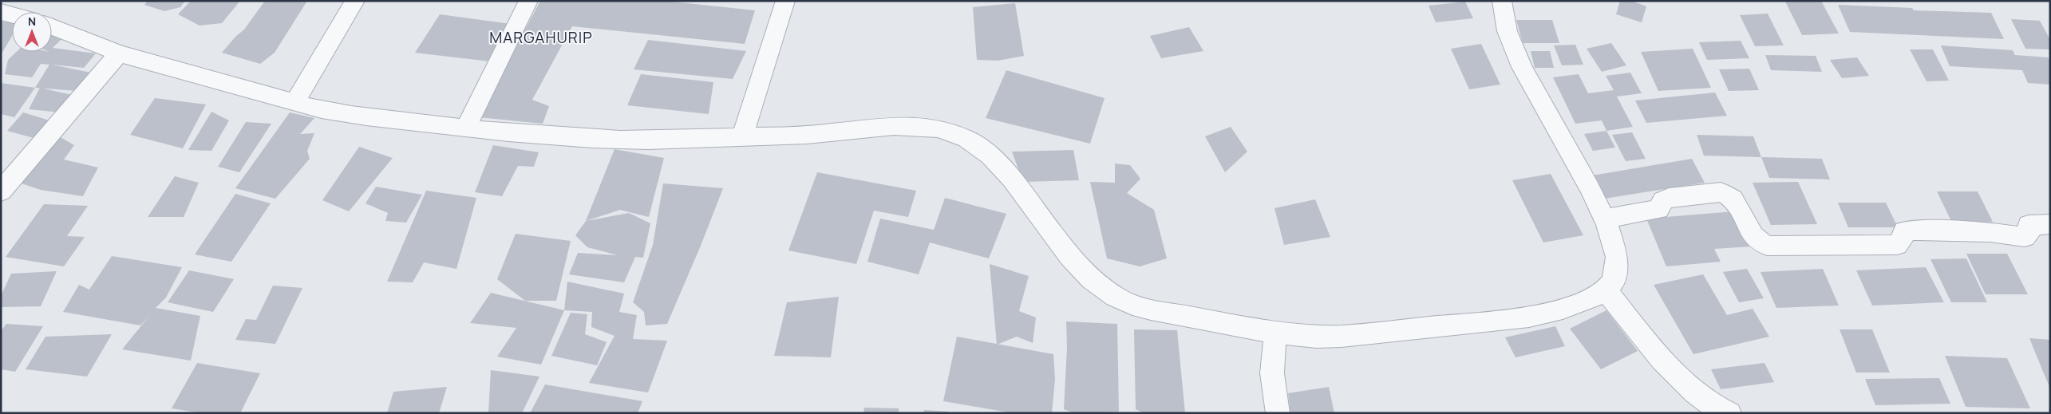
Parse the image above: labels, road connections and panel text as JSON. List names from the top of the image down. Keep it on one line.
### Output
{"districts":["MARGAHURIP"],"north":"top"}
